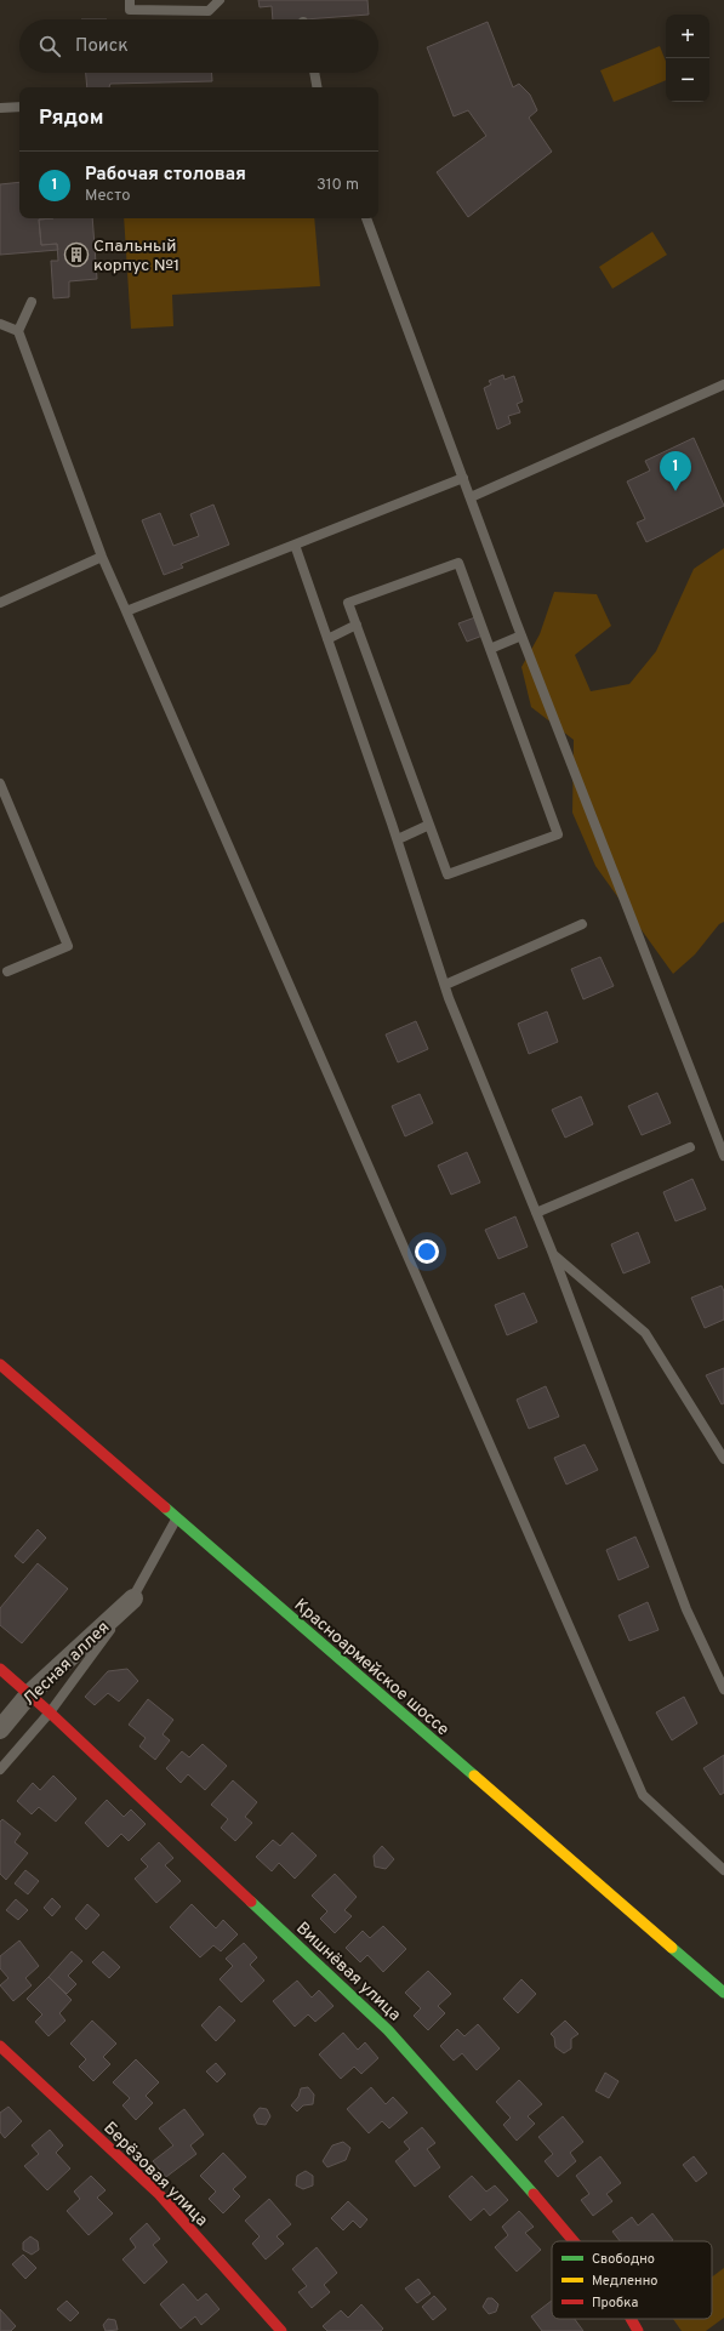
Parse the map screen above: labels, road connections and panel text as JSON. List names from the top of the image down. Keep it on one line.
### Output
{"streets":{"street":["Лесная аллея","Красноармейское шоссе","Вишнёвая улица","Берёзовая улица"]},"crossings":[["Лесная аллея","Вишнёвая улица"]],"places":{"building":["Спальный корпус №1"]},"legend":["Свободно","Медленно","Пробка"],"page":{"map_buttons":["+","−"],"search":"Поиск","heading":"Рядом","list":[{"mark":"1","name":"Рабочая столовая","note":"Место","value":"310 m"}],"pins":"1"}}
